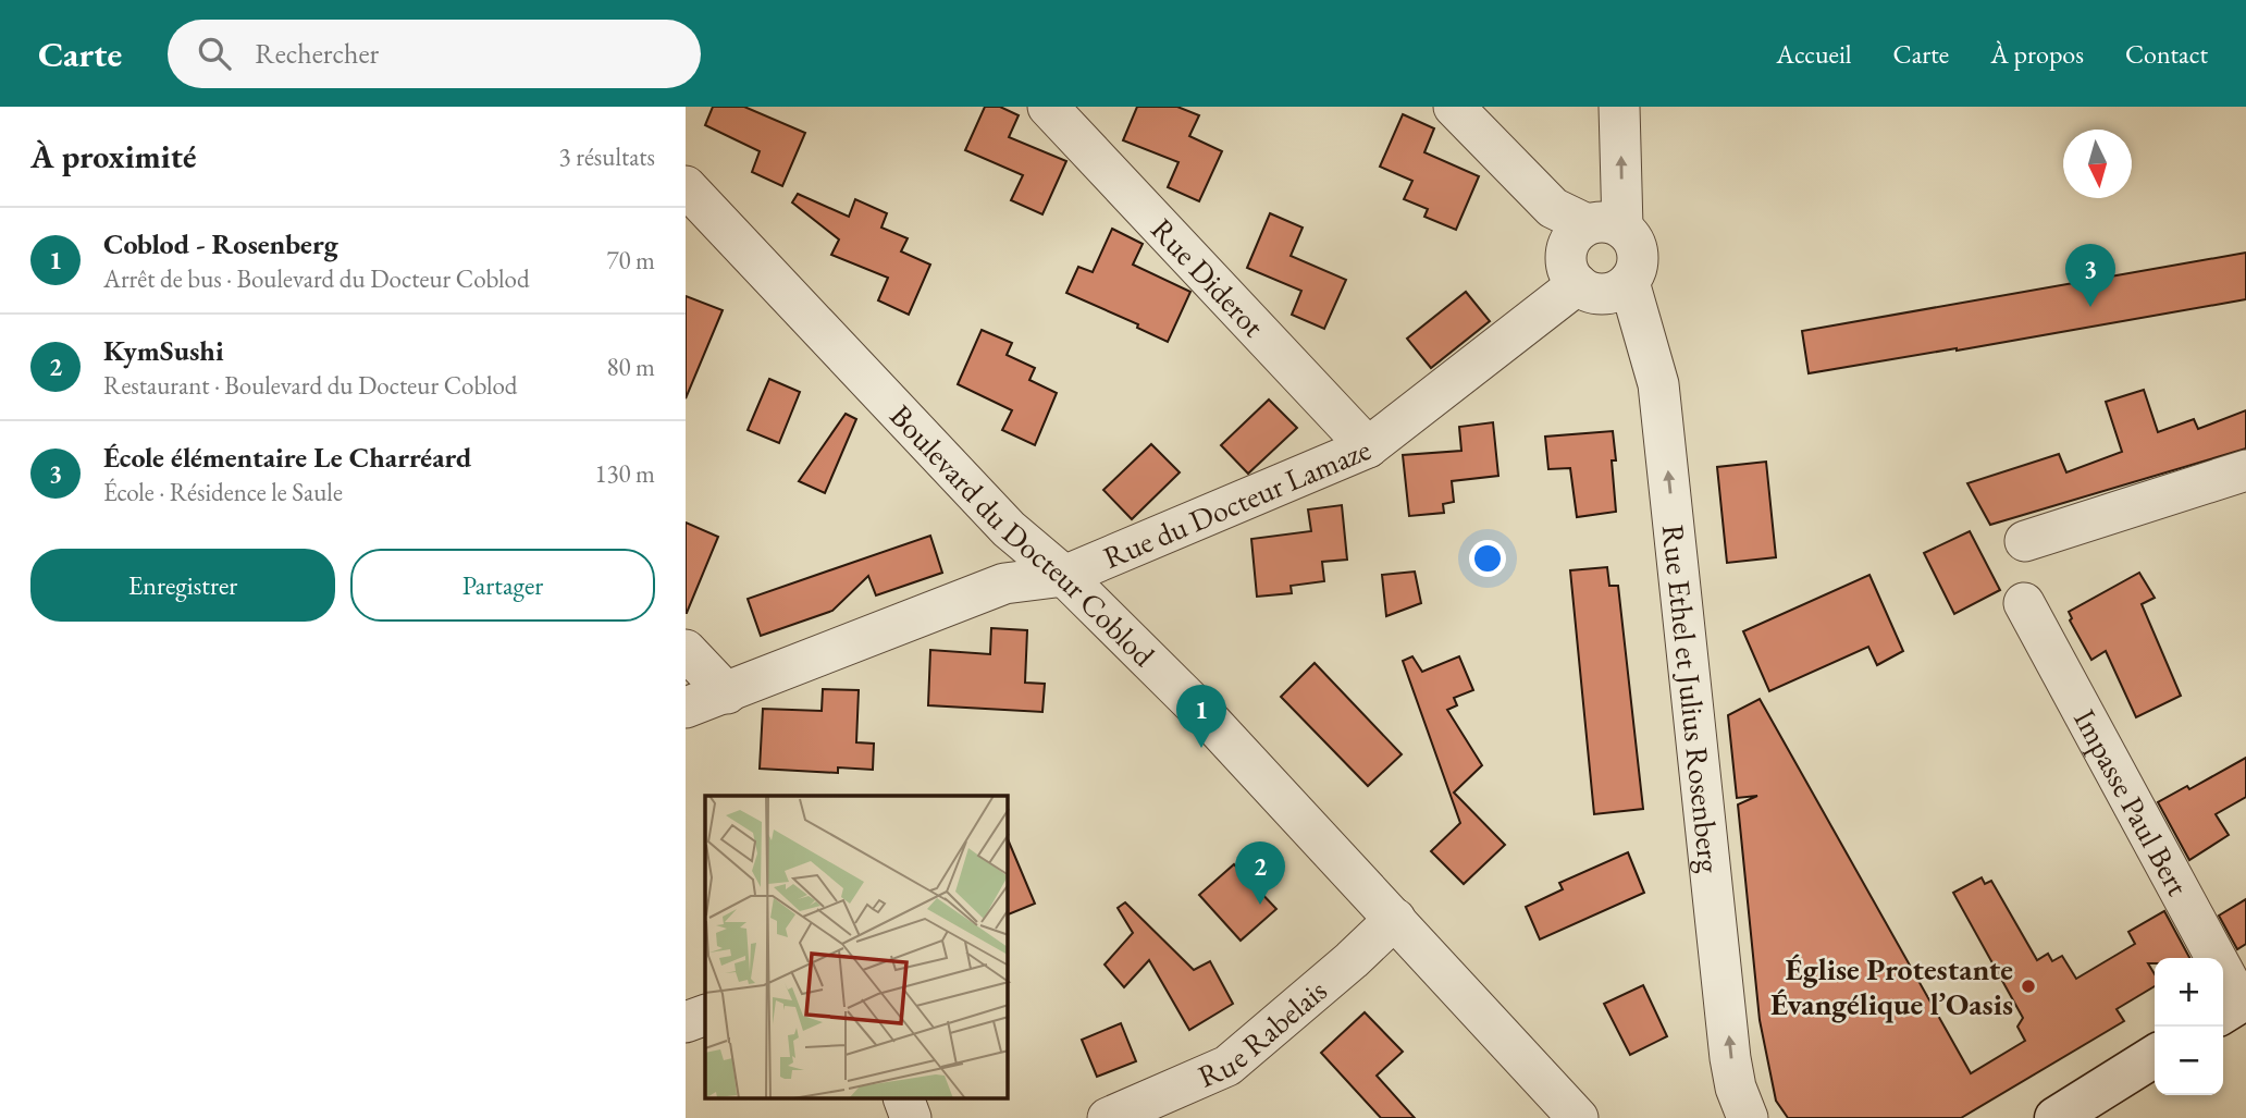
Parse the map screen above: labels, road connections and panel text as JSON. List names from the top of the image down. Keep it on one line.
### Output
{"streets":{"street":["Rue Diderot","Rue du Docteur Lamaze","Boulevard du Docteur Coblod","Rue Ethel et Julius Rosenberg","Impasse Paul Bert","Rue Rabelais"]},"crossings":[["Rue Diderot","Rue du Docteur Lamaze"],["Rue du Docteur Lamaze","Boulevard du Docteur Coblod"],["Rue du Docteur Lamaze","Rue Ethel et Julius Rosenberg"],["Boulevard du Docteur Coblod","Rue Rabelais"]],"one_way":["Rue Ethel et Julius Rosenberg"],"places":["Église Protestante Évangélique l’Oasis"],"north":"bottom","page":{"header":"Carte","search":"Rechercher","nav":["Accueil","Carte","À propos","Contact"],"heading":["À proximité","3 résultats"],"list":[{"mark":"1","name":"Coblod - Rosenberg","note":"Arrêt de bus · Boulevard du Docteur Coblod","value":"70 m"},{"mark":"2","name":"KymSushi","note":"Restaurant · Boulevard du Docteur Coblod","value":"80 m"},{"mark":"3","name":"École élémentaire Le Charréard","note":"École · Résidence le Saule","value":"130 m"}],"pins":["3","1","2"],"buttons":["Enregistrer","Partager"],"map_buttons":["+","−"]}}
